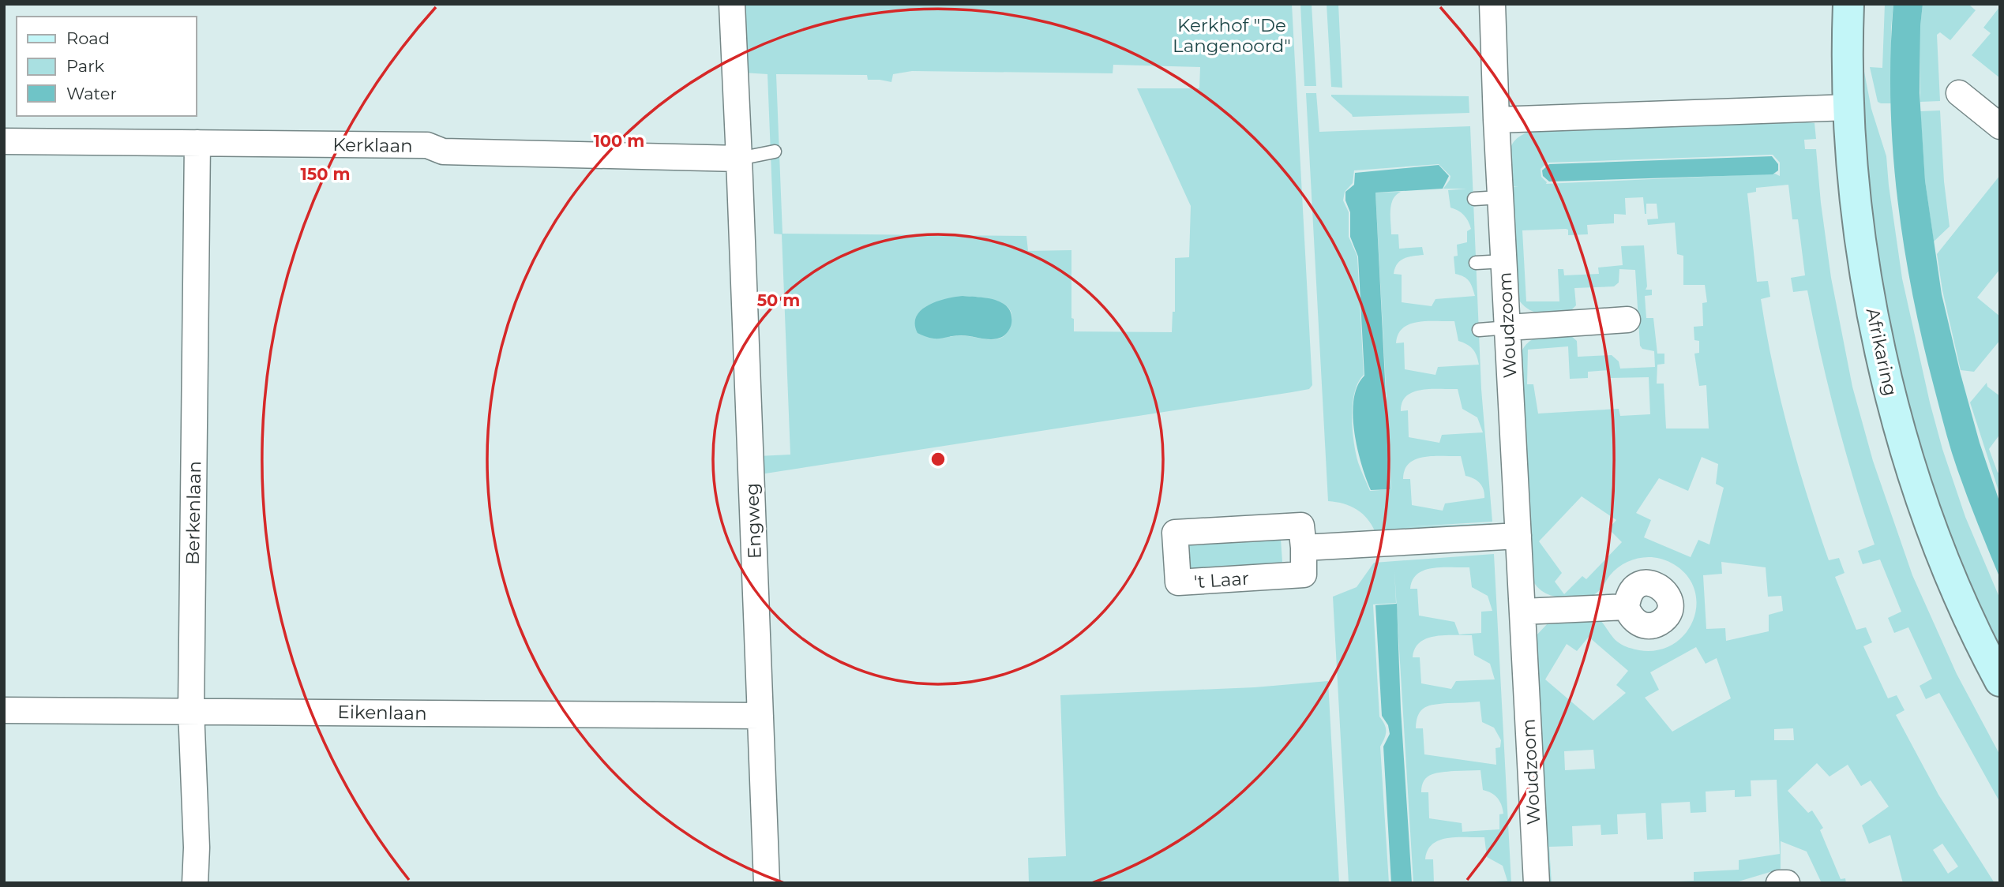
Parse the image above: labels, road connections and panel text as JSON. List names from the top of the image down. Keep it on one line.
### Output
{"streets":{"street":["Kerklaan","Woudzoom","Afrikaring","Berkenlaan","Engweg","'t Laar","Eikenlaan"]},"crossings":[["Kerklaan","Berkenlaan"],["Kerklaan","Engweg"],["Berkenlaan","Eikenlaan"],["Engweg","Eikenlaan"]],"parks":["Kerkhof \"De Langenoord\""],"legend":["Road","Park","Water"],"rings":["100 m","150 m","50 m"]}
